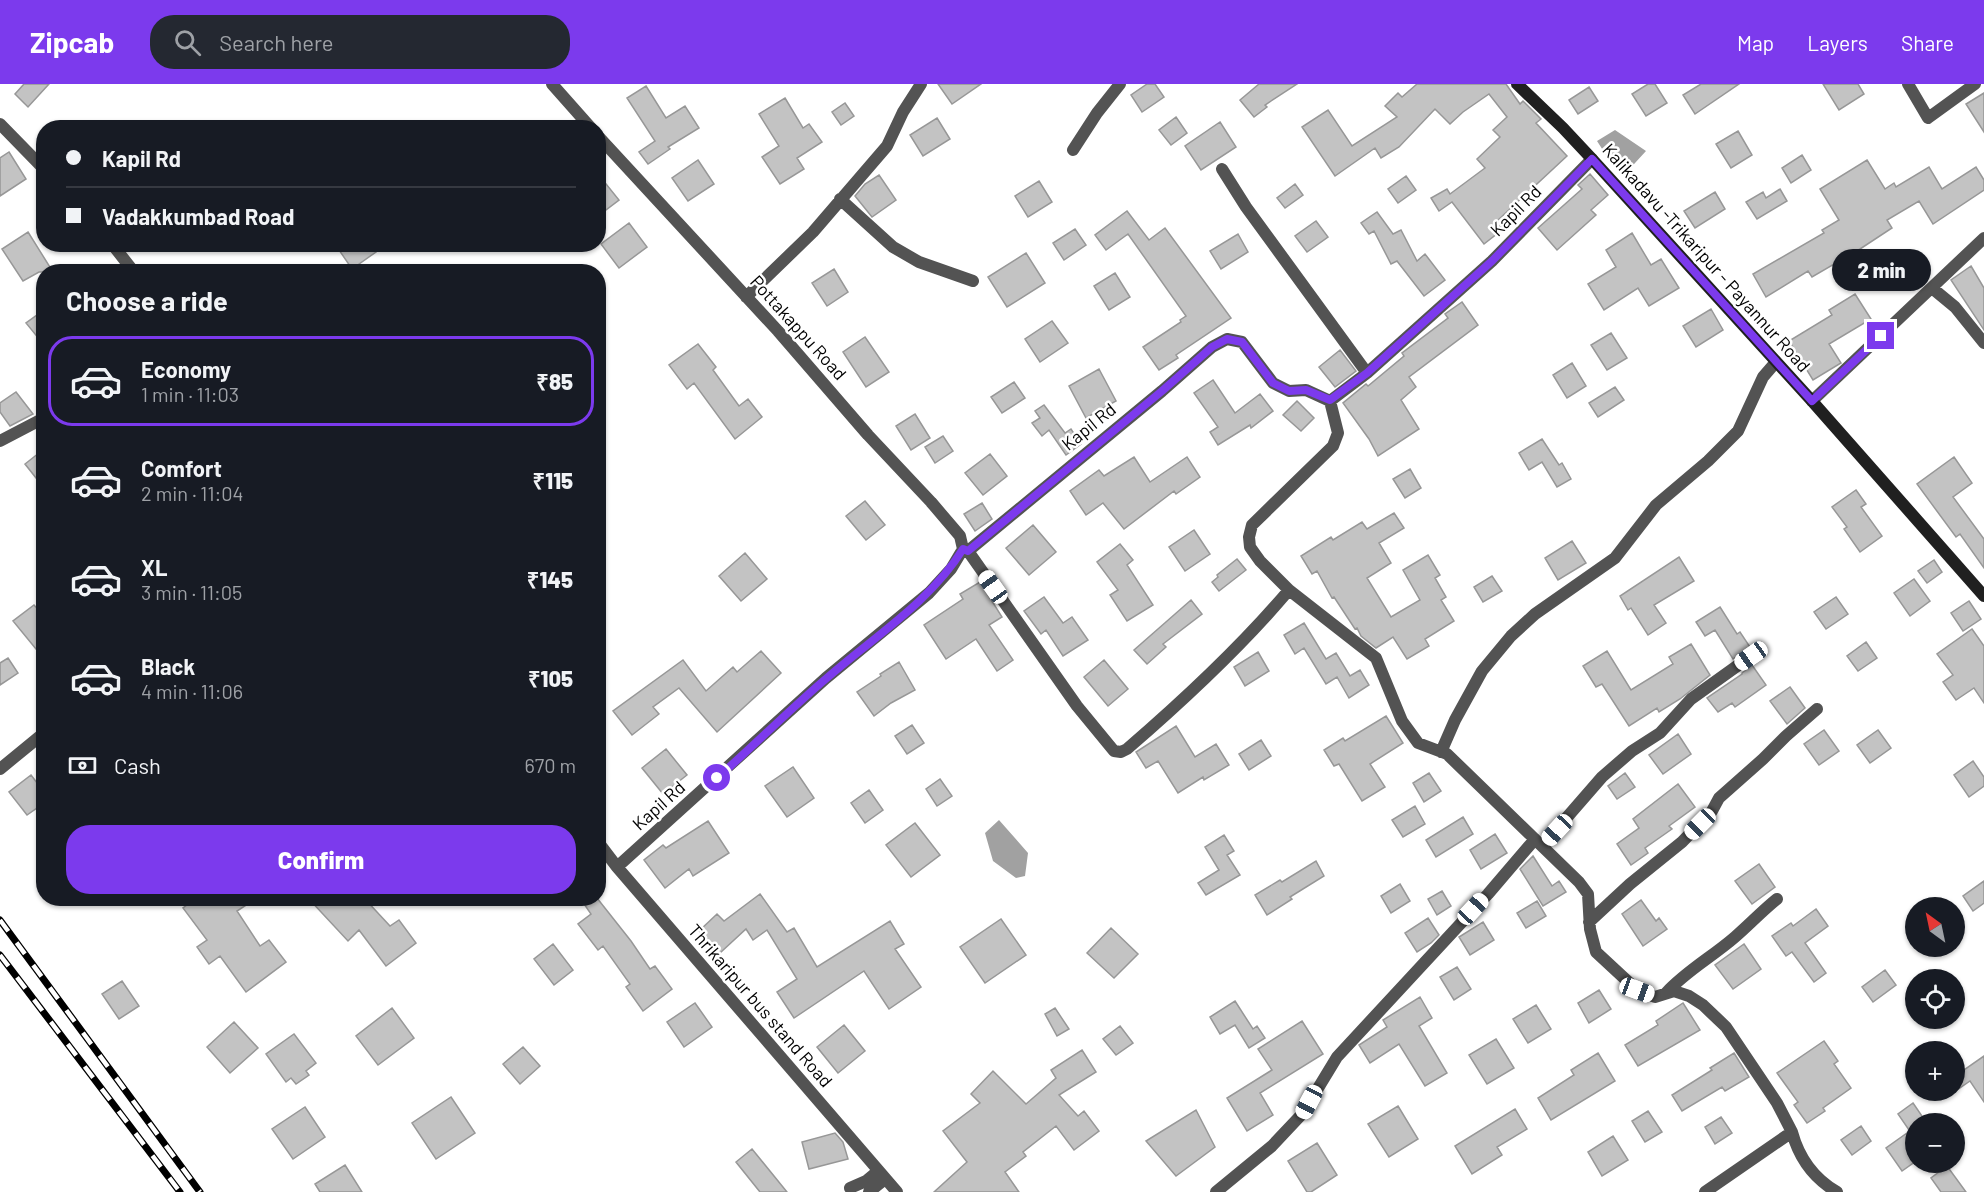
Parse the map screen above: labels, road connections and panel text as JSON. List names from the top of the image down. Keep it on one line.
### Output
{"streets":{"main road":["Kalikadavu -Trikaripur - Payannur Road"],"street":["Kapil Rd","Pottakappu Road","Thrikaripur bus stand Road"]},"crossings":[["Kapil Rd","Kalikadavu -Trikaripur - Payannur Road"],["Kapil Rd","Pottakappu Road"],["Kapil Rd","Thrikaripur bus stand Road"]],"north":"top left","page":{"header":"Zipcab","search":"Search here","nav":["Map","Layers","Share"],"banner":["Kapil Rd","Vadakkumbad Road"],"bubble":"2 min","heading":"Choose a ride","list":[{"name":"Economy","note":"1 min · 11:03","value":"₹85"},{"name":"Comfort","note":"2 min · 11:04","value":"₹115"},{"name":"XL","note":"3 min · 11:05","value":"₹145"},{"name":"Black","note":"4 min · 11:06","value":"₹105"}],"pay":["Cash","670 m"],"buttons":"Confirm","map_buttons":["+","−"]}}
